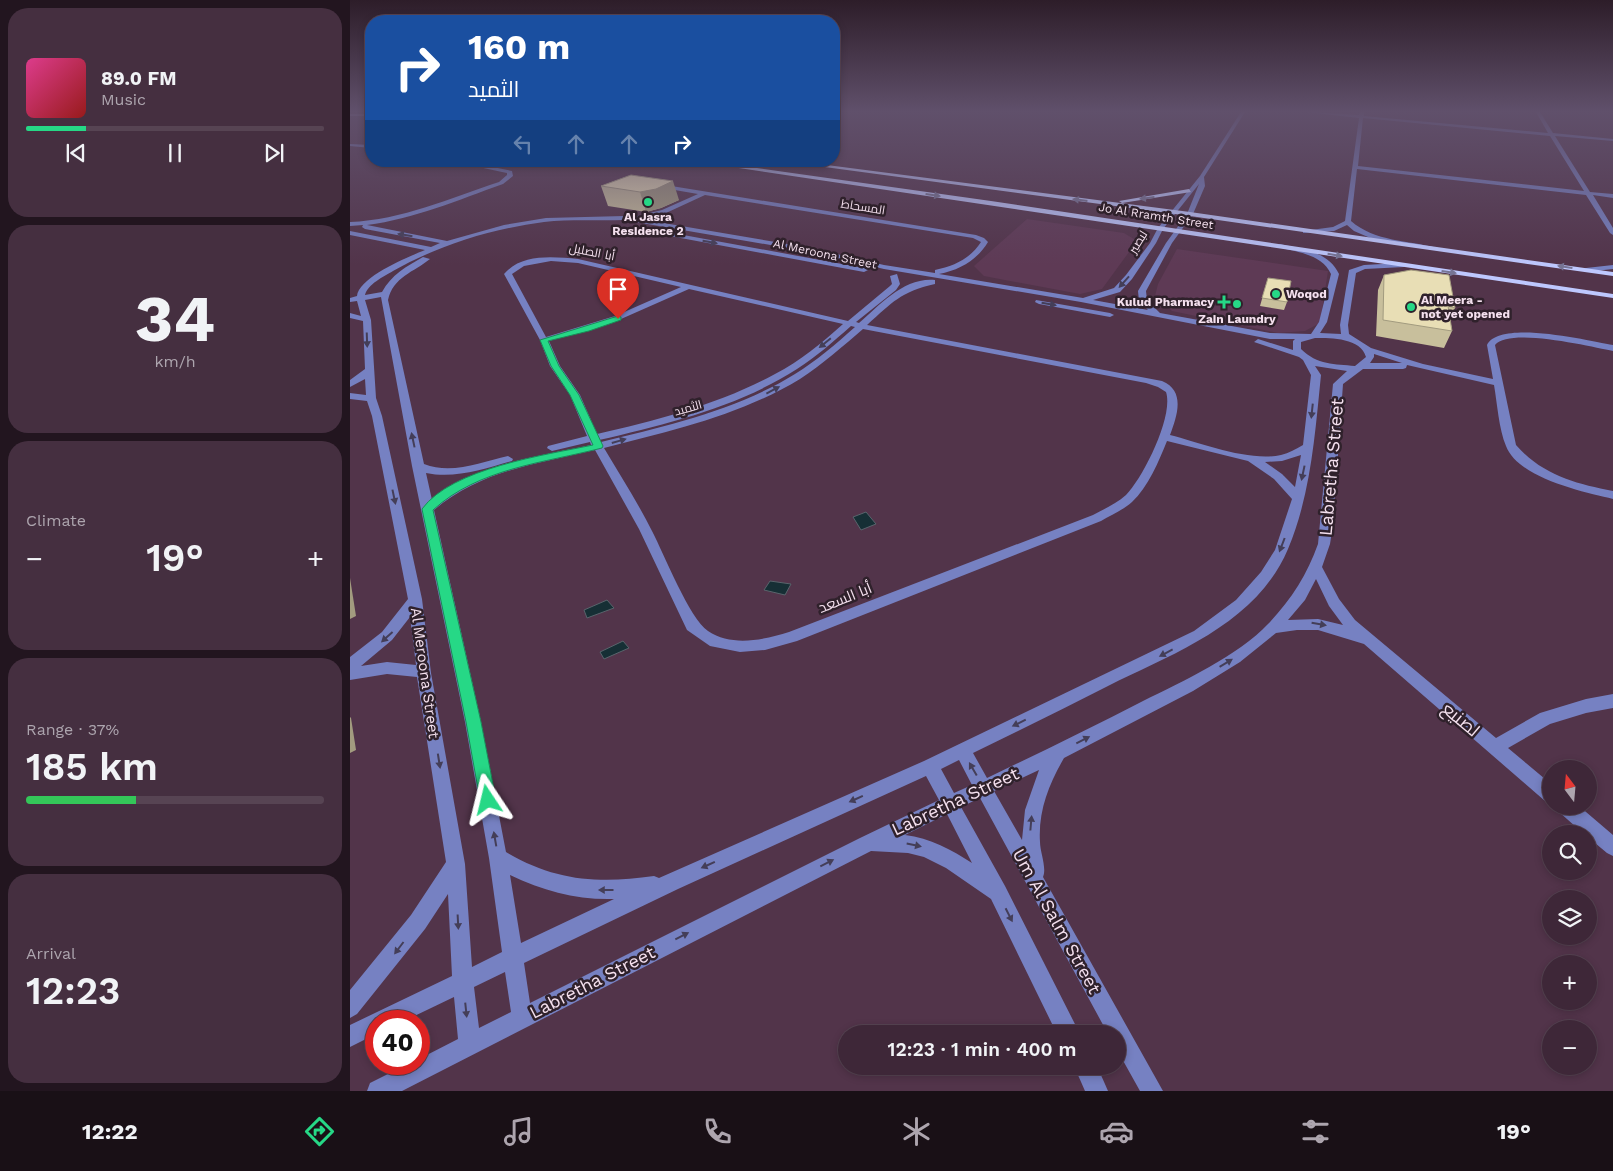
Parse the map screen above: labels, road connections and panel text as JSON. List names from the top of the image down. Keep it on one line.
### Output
{"streets":{"main road":["Jo Al Rramth Street"],"street":["المسحاط","لبصير","أبا الصليل","Al Meroona Street","الثميد","Labretha Street","أبا السعد","لصنيع","Um Al Salm Street"]},"crossings":[["المسحاط","Al Meroona Street"],["Jo Al Rramth Street","لبصير"],["لبصير","Al Meroona Street"],["أبا الصليل","الثميد"],["أبا الصليل","أبا السعد"],["Al Meroona Street","الثميد"],["Al Meroona Street","Labretha Street"],["الثميد","أبا السعد"],["Labretha Street","لصنيع"],["Labretha Street","Um Al Salm Street"]],"places":{"other":["Al Jasra Residence 2","Woqod","Zain Laundry","Al Meera - not yet opened"],"health":["Kulud Pharmacy"]},"north":"top","page":{"turn":["160 m","الثميد"],"song":["89.0 FM","Music"],"tile":[["34","km/h"],"Climate",["Range · 37%","185 km"],["Arrival","12:23"]],"heat":["−","19°","+"],"map_buttons":["+","−"],"limit":"40","trip":"12:23 · 1 min · 400 m","tabs":["12:22","19°"]}}
